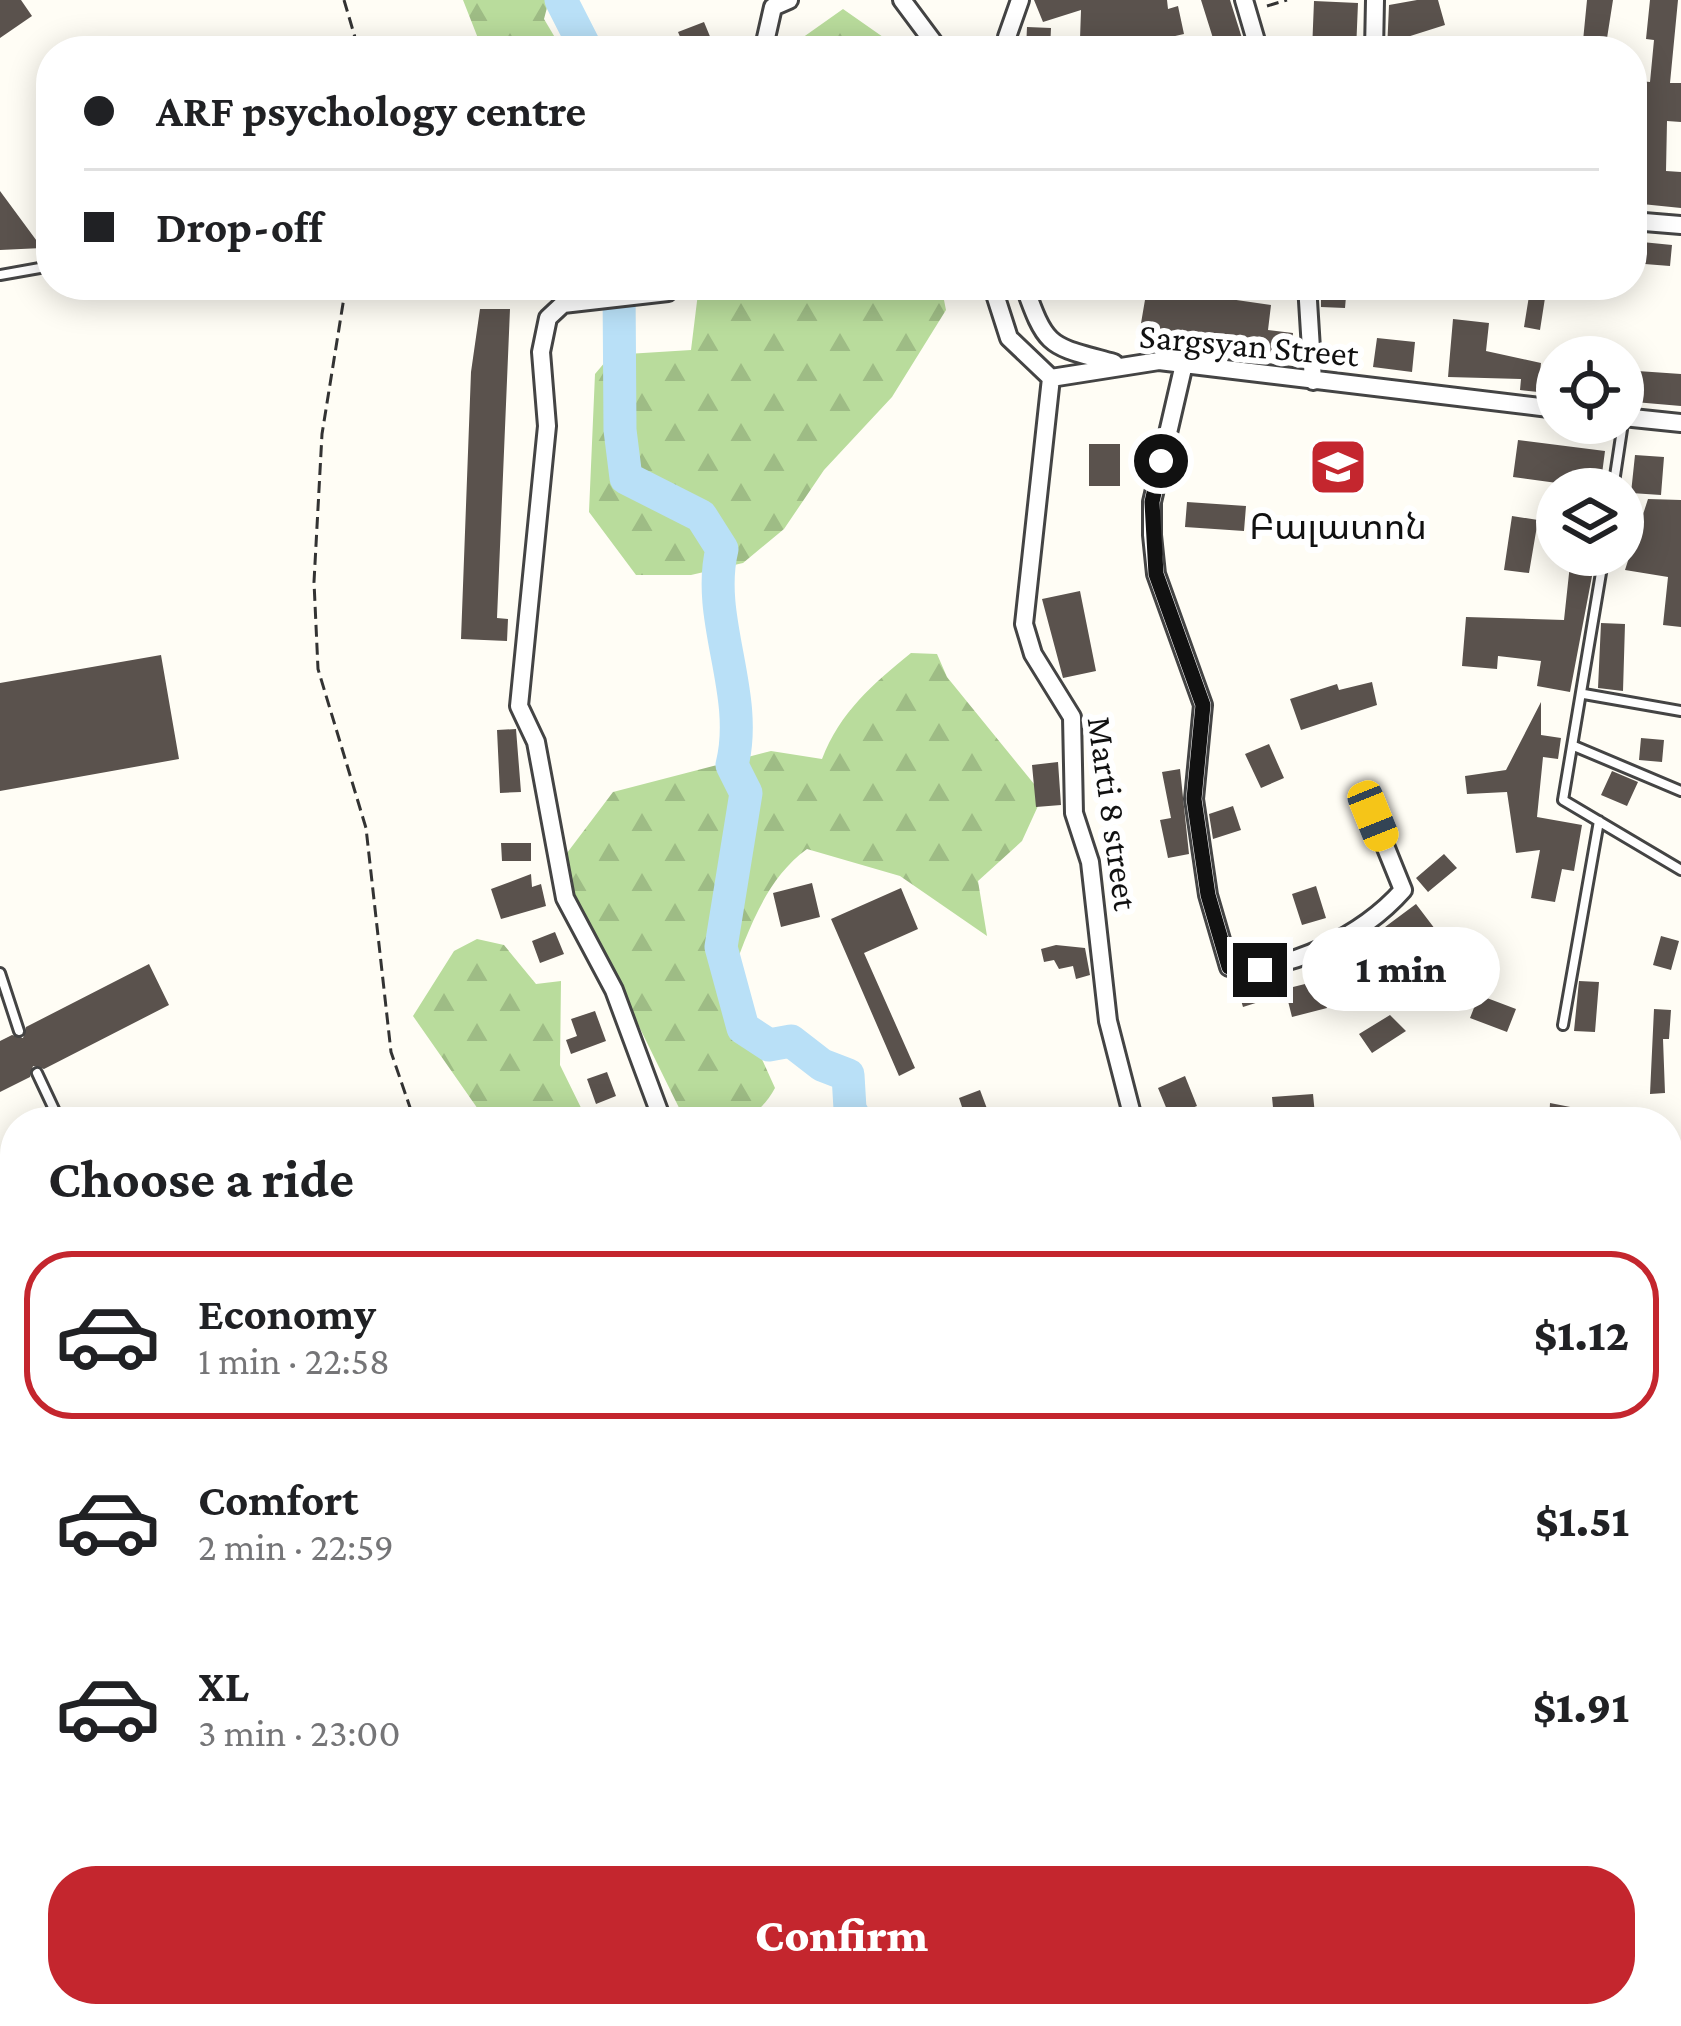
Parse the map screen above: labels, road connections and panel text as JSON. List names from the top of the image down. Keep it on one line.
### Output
{"streets":{"street":["Sargsyan Street","Marti 8 street"]},"crossings":[["Sargsyan Street","Marti 8 street"]],"places":{"school or university":["Բալատոն"]},"page":{"banner":["ARF psychology centre","Drop-off"],"bubble":"1 min","heading":"Choose a ride","list":[{"name":"Economy","note":"1 min · 22:58","value":"$1.12"},{"name":"Comfort","note":"2 min · 22:59","value":"$1.51"},{"name":"XL","note":"3 min · 23:00","value":"$1.91"}],"buttons":"Confirm"}}
